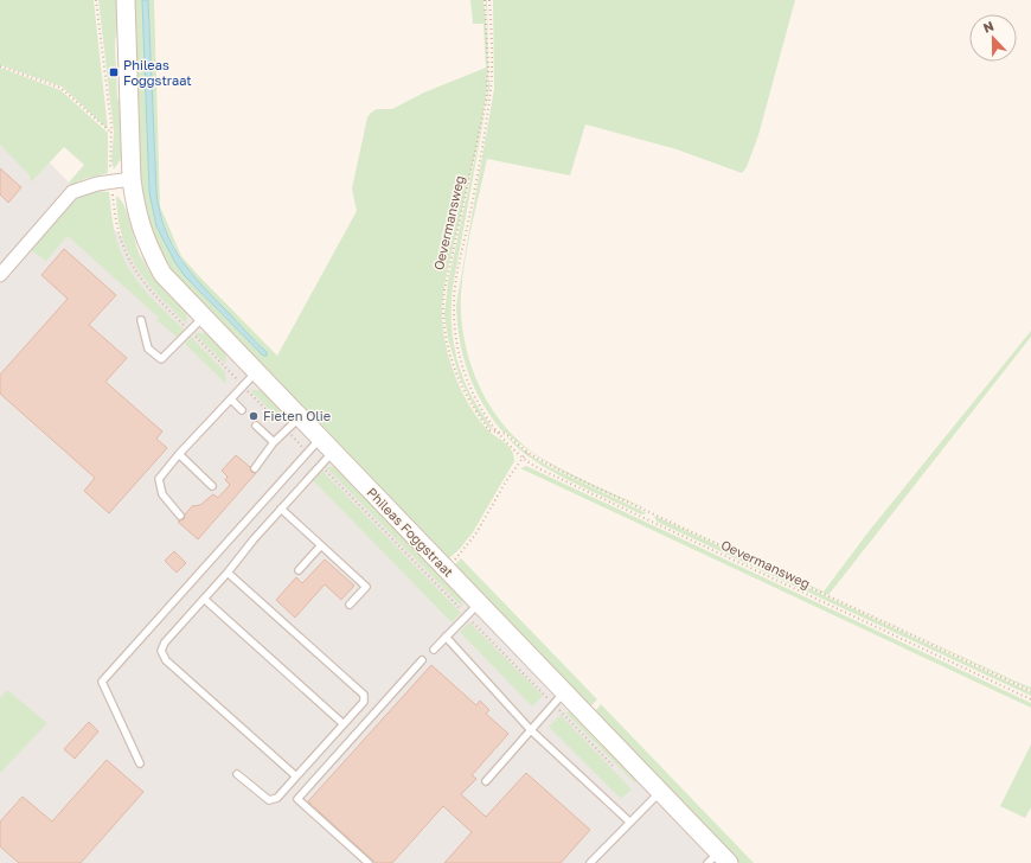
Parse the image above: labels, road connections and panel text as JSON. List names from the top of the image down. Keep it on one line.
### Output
{"streets":{"street":["Phileas Foggstraat"],"path":["Oevermansweg"]},"places":{"transit":["Phileas Foggstraat"],"other":["Fieten Olie"]},"north":"top"}
